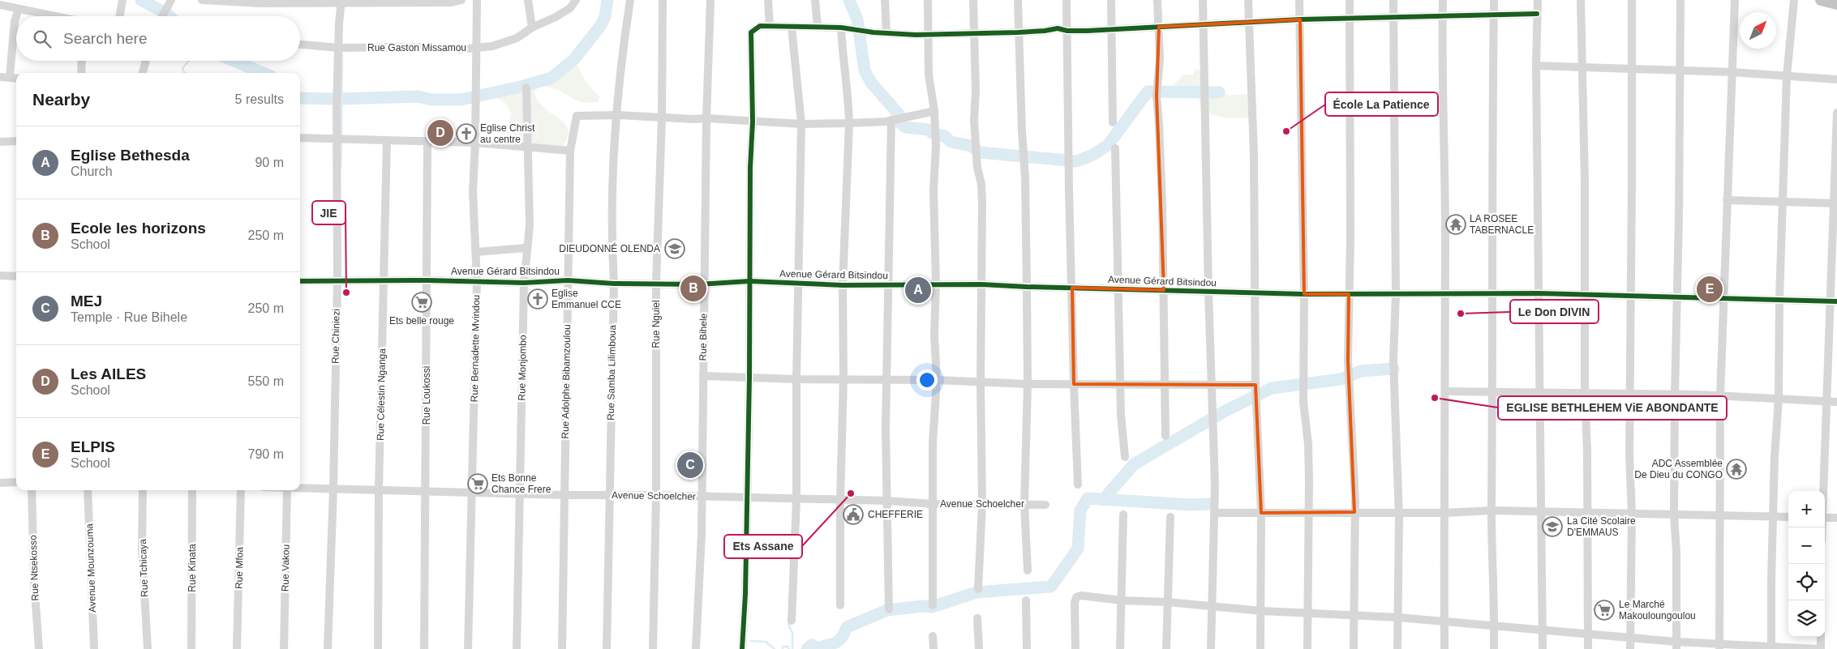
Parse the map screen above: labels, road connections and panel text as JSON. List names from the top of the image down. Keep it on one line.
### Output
{"streets":{"street":["Rue Gaston Missamou","Avenue Gérard Bitsindou","Rue Nguiel","Rue Chiniezi","Rue Bihele","Rue Bernadette Mvindou","Rue Monjombo","Rue Samba Lilimboua","Rue Adolphe Bibamzoulou","Rue Célestin Nganga","Rue Loukossi","Avenue Schoelcher","Rue Ntsekosso","Avenue Mounzouma","Rue Tchicaya","Rue Kinata","Rue Mfoa","Rue Vakou"]},"crossings":[["Rue Gaston Missamou","Rue Chiniezi"],["Rue Gaston Missamou","Rue Bernadette Mvindou"],["Avenue Gérard Bitsindou","Rue Nguiel"],["Avenue Gérard Bitsindou","Rue Chiniezi"],["Avenue Gérard Bitsindou","Rue Bihele"],["Avenue Gérard Bitsindou","Rue Bernadette Mvindou"],["Avenue Gérard Bitsindou","Rue Monjombo"],["Avenue Gérard Bitsindou","Rue Samba Lilimboua"],["Avenue Gérard Bitsindou","Rue Adolphe Bibamzoulou"],["Avenue Gérard Bitsindou","Rue Célestin Nganga"],["Avenue Gérard Bitsindou","Rue Loukossi"],["Rue Nguiel","Avenue Schoelcher"],["Rue Chiniezi","Avenue Schoelcher"],["Rue Bihele","Avenue Schoelcher"],["Rue Bernadette Mvindou","Avenue Schoelcher"],["Rue Monjombo","Avenue Schoelcher"],["Rue Samba Lilimboua","Rue Adolphe Bibamzoulou"],["Rue Samba Lilimboua","Avenue Schoelcher"],["Rue Adolphe Bibamzoulou","Avenue Schoelcher"],["Rue Célestin Nganga","Avenue Schoelcher"],["Rue Loukossi","Avenue Schoelcher"]],"places":{"other":["École La Patience","JIE","Le Don DIVIN","EGLISE BETHLEHEM ViE ABONDANTE","Ets Assane"],"church":["Eglise Christ au centre","Eglise Emmanuel CCE"],"temple":["LA ROSEE TABERNACLE","ADC Assemblée De Dieu du CONGO"],"school or university":["DIEUDONNÉ OLENDA","La Cité Scolaire D'EMMAUS"],"supermarket":["Ets belle rouge","Ets Bonne Chance Frere","Le Marché Makouloungoulou"],"public building":["CHEFFERIE"]},"north":"top right","page":{"search":"Search here","heading":["Nearby","5 results"],"pins":["D","B","E","A","C"],"list":[{"mark":"A","name":"Eglise Bethesda","note":"Church","value":"90 m"},{"mark":"B","name":"Ecole les horizons","note":"School","value":"250 m"},{"mark":"C","name":"MEJ","note":"Temple · Rue Bihele","value":"250 m"},{"mark":"D","name":"Les AILES","note":"School","value":"550 m"},{"mark":"E","name":"ELPIS","note":"School","value":"790 m"}],"map_buttons":["+","−"]}}
